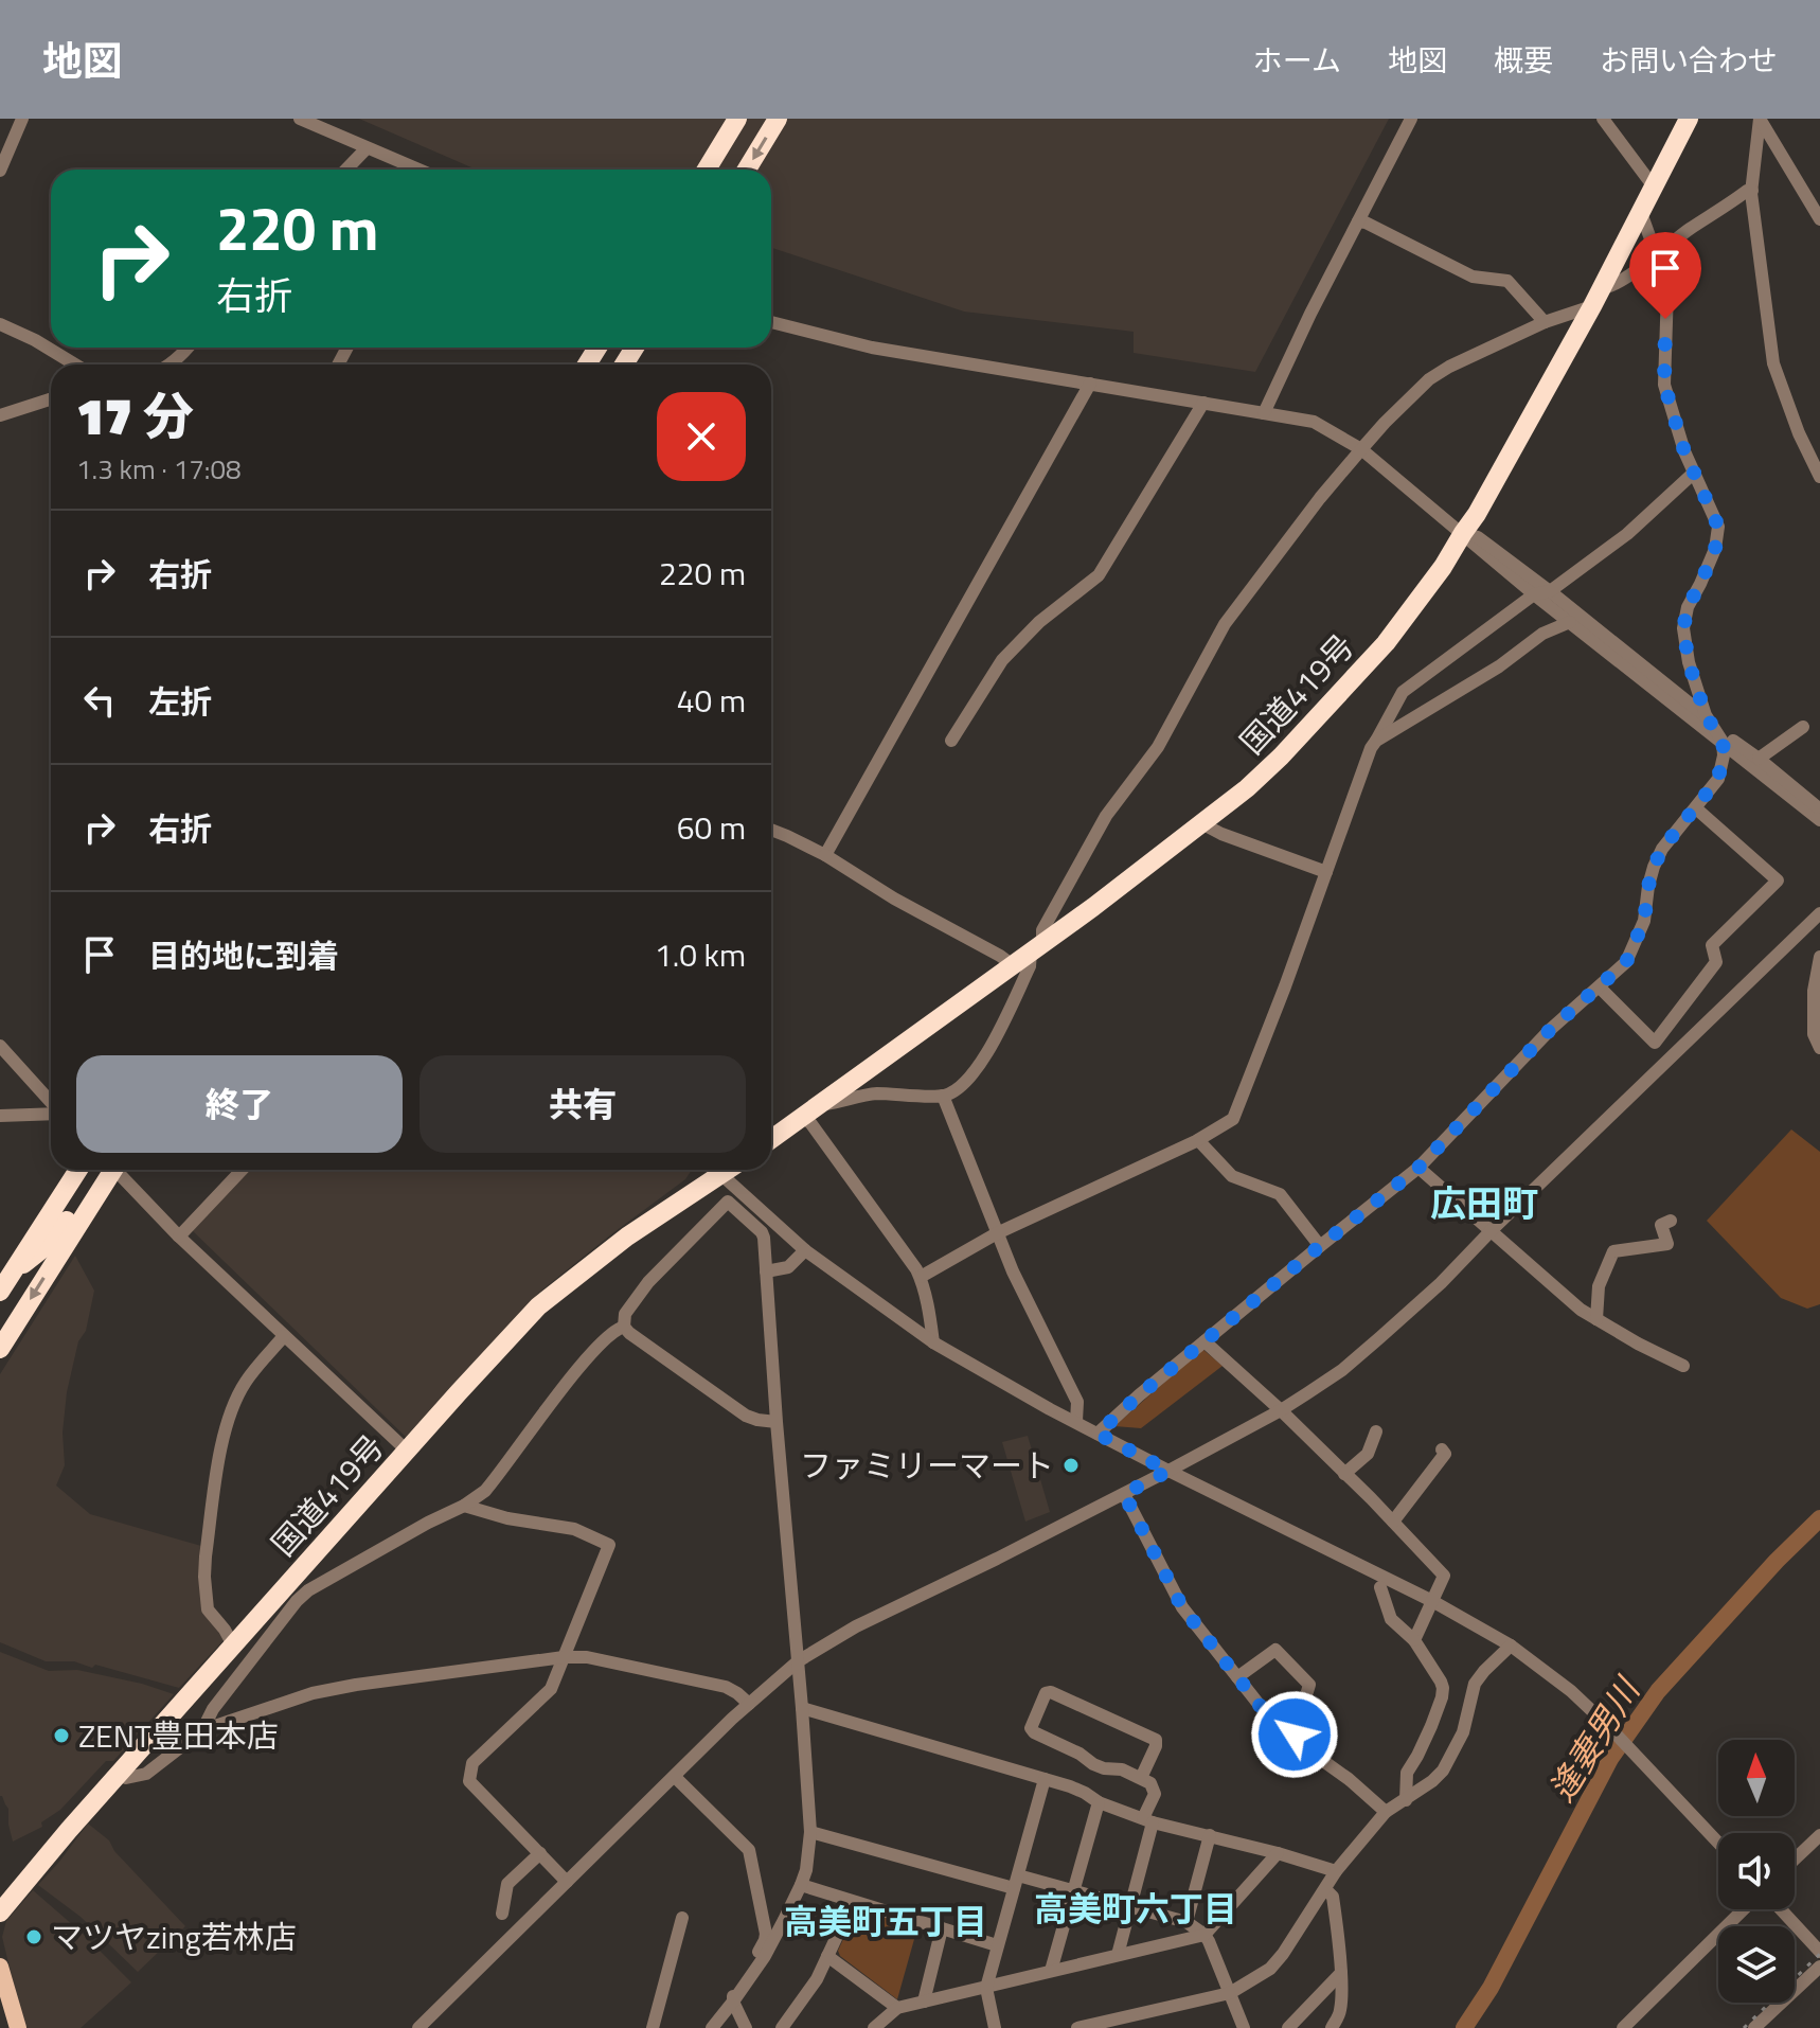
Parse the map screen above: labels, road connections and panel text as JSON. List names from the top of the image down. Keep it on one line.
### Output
{"streets":{"highway":["国道419号"]},"districts":["広田町","高美町六丁目","高美町五丁目"],"water":["逢妻男川"],"places":["ファミリーマート","ZENT豊田本店","マツヤzing若林店"],"north":"top","page":{"header":"地図","nav":["ホーム","地図","概要","お問い合わせ"],"turn":["220 m","右折"],"heading":["17 分","1.3 km · 17:08"],"list":[{"name":"右折","value":"220 m"},{"name":"左折","value":"40 m"},{"name":"右折","value":"60 m"},{"name":"目的地に到着","value":"1.0 km"}],"buttons":["終了","共有"]}}
